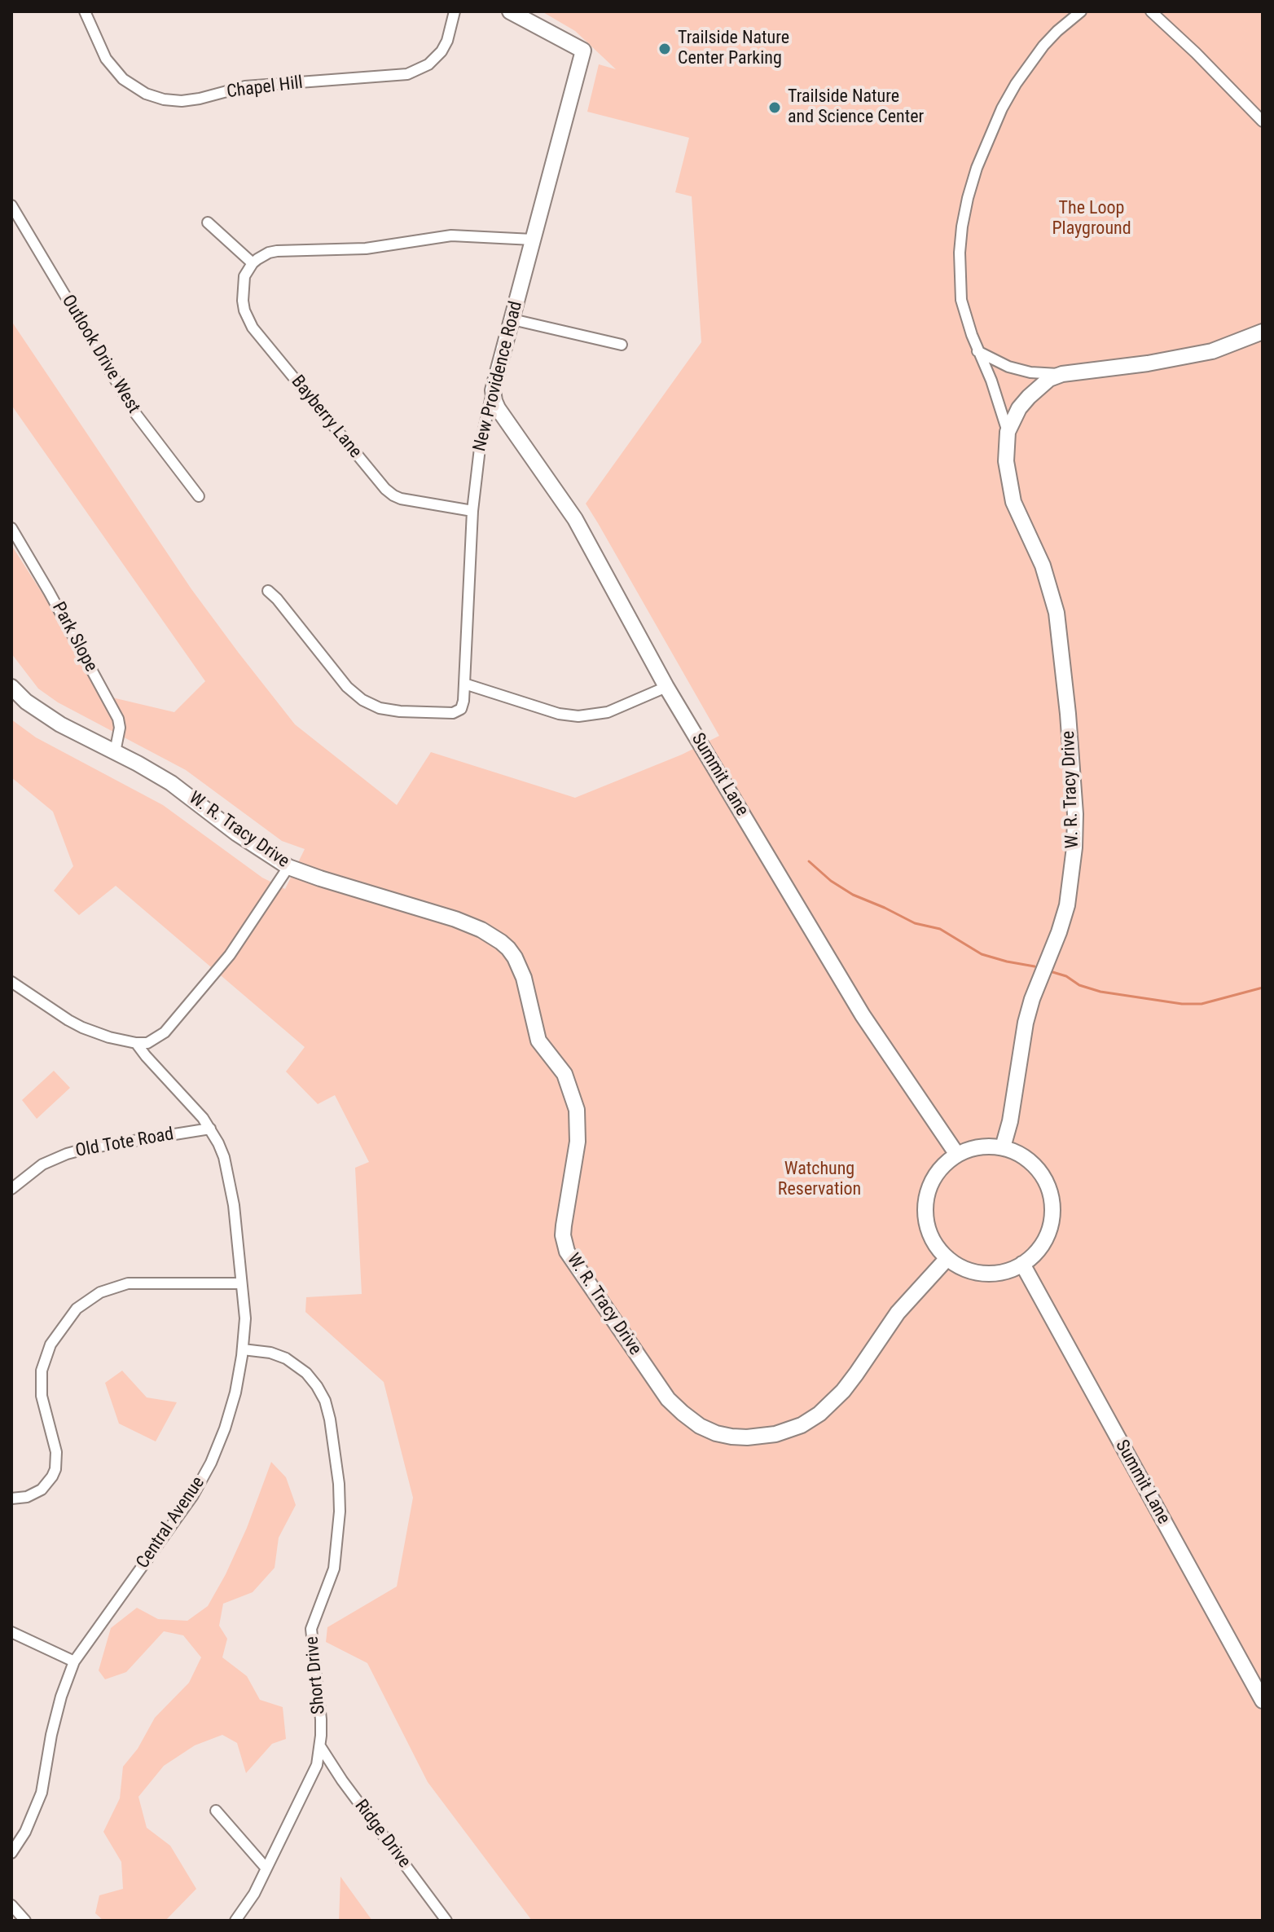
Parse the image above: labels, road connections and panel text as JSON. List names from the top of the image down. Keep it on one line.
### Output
{"streets":{"street":["Chapel Hill","Outlook Drive West","New Providence Road","Bayberry Lane","Park Slope","Summit Lane","W. R. Tracy Drive","Old Tote Road","Central Avenue","Short Drive","Ridge Drive"]},"crossings":[["New Providence Road","Bayberry Lane"],["New Providence Road","Summit Lane"],["Park Slope","W. R. Tracy Drive"],["Summit Lane","W. R. Tracy Drive"],["Old Tote Road","Central Avenue"],["Central Avenue","Short Drive"],["Short Drive","Ridge Drive"]],"parks":["The Loop Playground","Watchung Reservation"],"places":["Trailside Nature Center Parking","Trailside Nature and Science Center"]}
